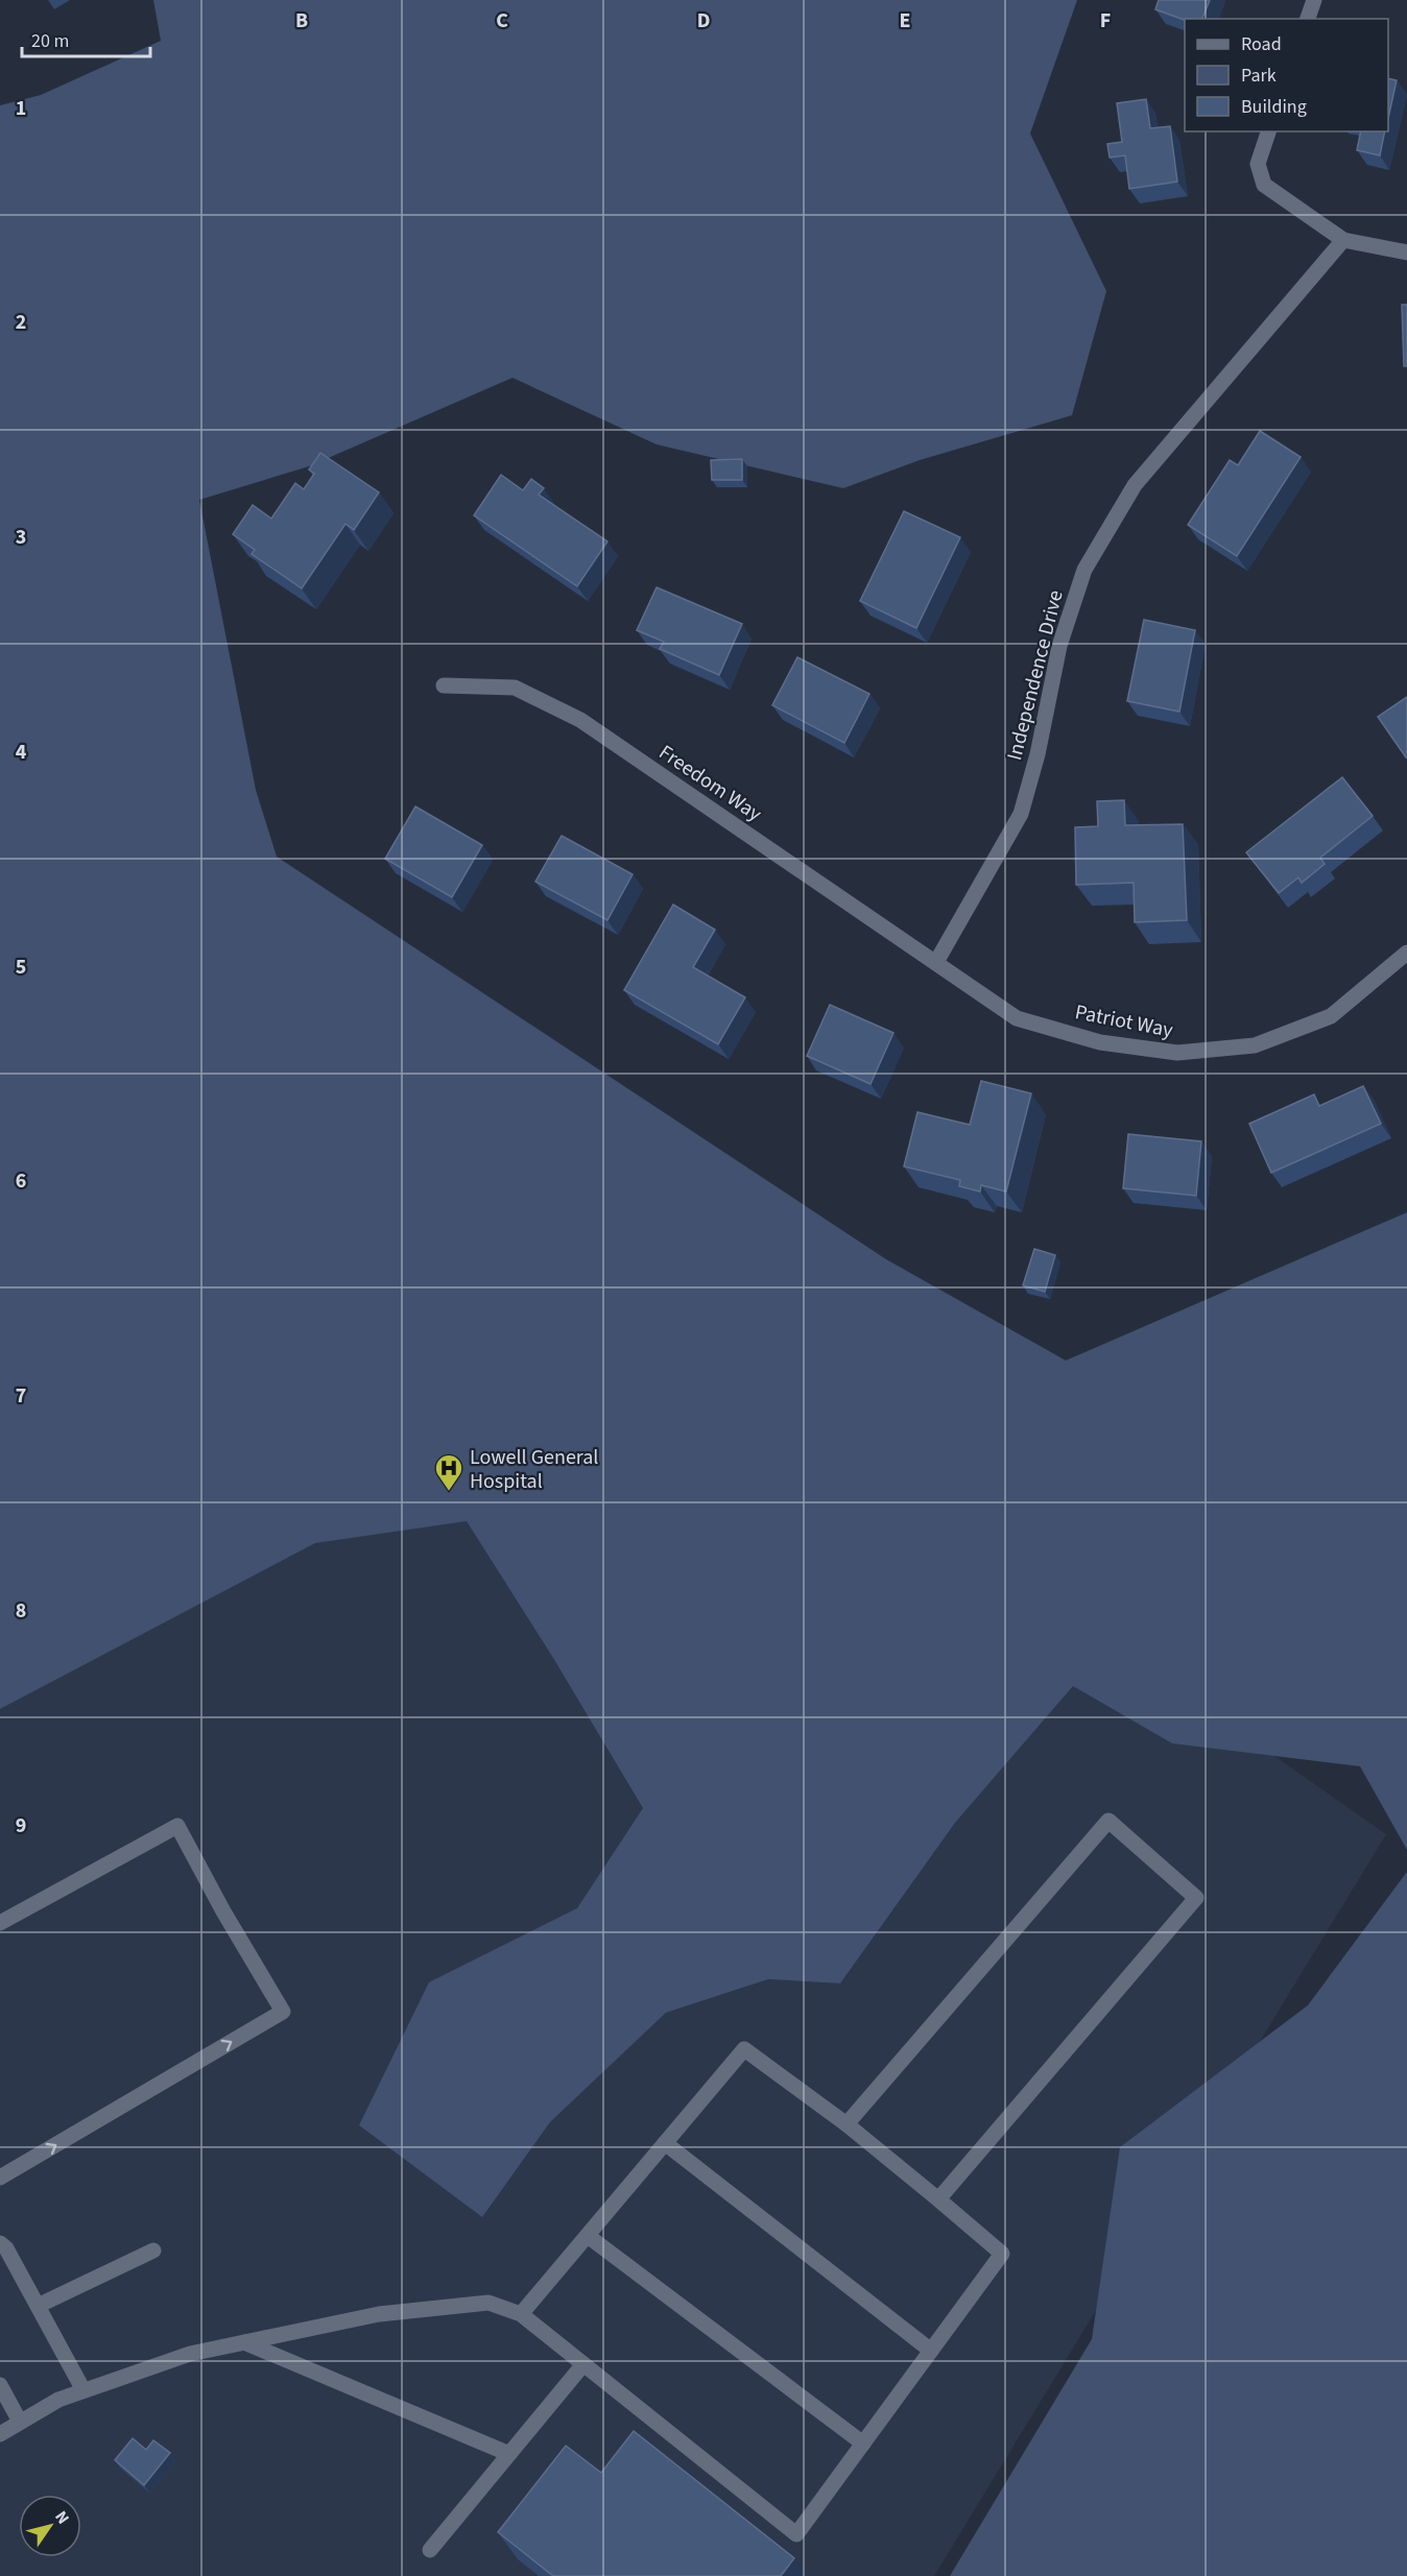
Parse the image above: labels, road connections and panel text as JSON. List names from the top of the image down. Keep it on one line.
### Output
{"streets":{"street":["Independence Drive","Freedom Way","Patriot Way"]},"crossings":[["Independence Drive","Freedom Way"],["Independence Drive","Patriot Way"],["Freedom Way","Patriot Way"]],"places":{"hospital":["Lowell General Hospital"]},"legend":["Road","Park","Building"],"scale_bar":"20 m","north":"top right","grid":{"columns":["B","C","D","E","F"],"rows":["1","2","3","4","5","6","7","8","9"]}}
